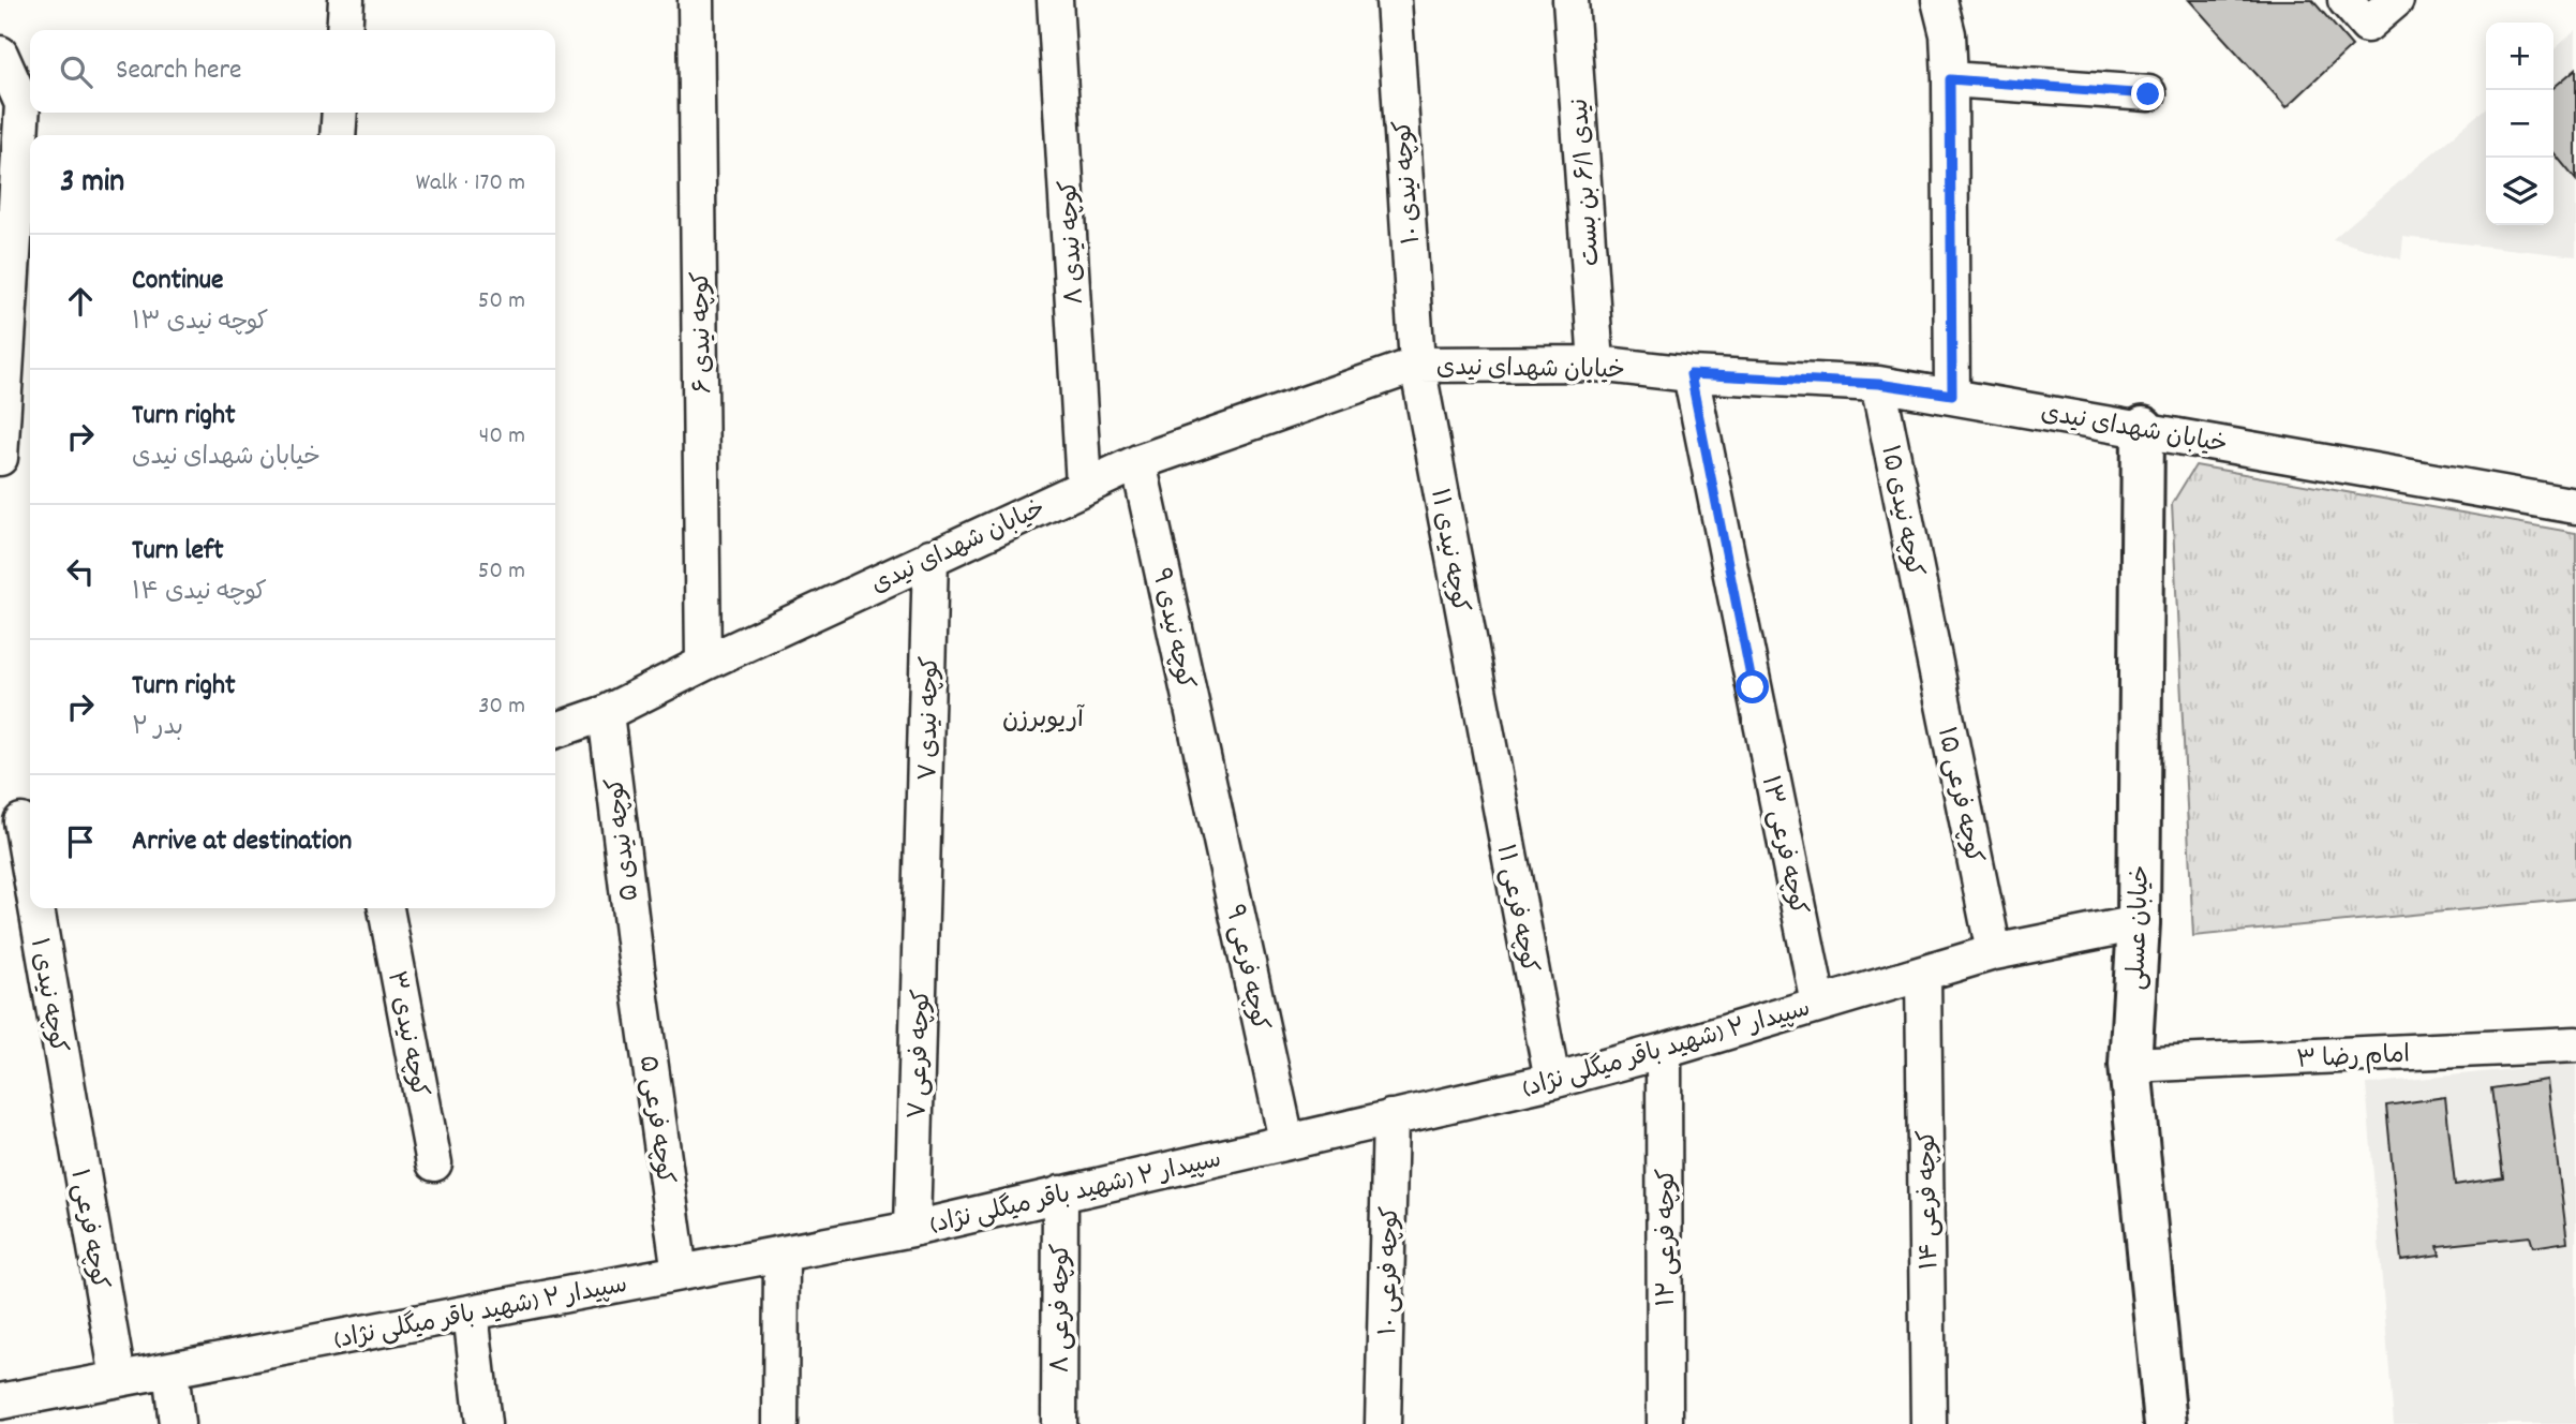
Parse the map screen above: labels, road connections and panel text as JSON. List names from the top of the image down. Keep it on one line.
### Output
{"streets":{"street":["کوچه نیدی ۱۰","نیدی ۶/۱ بن بست","کوچه نیدی ۸","کوچه نیدی ۶","خیابان شهدای نیدی","کوچه نیدی ۱۵","کوچه نیدی ۱۱","کوچه نیدی ۹","کوچه نیدی ۷","کوچه فرعی ۱۵","کوچه نیدی ۵","کوچه فرعی ۱۳","کوچه فرعی ۱۱","خیابان عسلی","کوچه فرعی ۹","کوچه نیدی ۱","کوچه نیدی ۳","سپیدار ۲ (شهید باقر میگلی نژاد)","کوچه فرعی ۷","امام رضا ۳","کوچه فرعی ۵","کوچه فرعی ۱۴","کوچه فرعی ۱","کوچه فرعی ۱۲","کوچه فرعی ۱۰","کوچه فرعی ۸"]},"crossings":[["کوچه نیدی ۱۰","خیابان شهدای نیدی"],["کوچه نیدی ۱۰","کوچه نیدی ۱۱"],["نیدی ۶/۱ بن بست","خیابان شهدای نیدی"],["کوچه نیدی ۸","خیابان شهدای نیدی"],["کوچه نیدی ۶","خیابان شهدای نیدی"],["خیابان شهدای نیدی","کوچه نیدی ۱۵"],["خیابان شهدای نیدی","کوچه نیدی ۱۱"],["خیابان شهدای نیدی","کوچه نیدی ۹"],["خیابان شهدای نیدی","کوچه نیدی ۷"],["خیابان شهدای نیدی","کوچه نیدی ۵"],["خیابان شهدای نیدی","کوچه فرعی ۱۳"],["خیابان شهدای نیدی","خیابان عسلی"],["کوچه نیدی ۱۵","کوچه فرعی ۱۵"],["کوچه نیدی ۱۱","کوچه فرعی ۱۱"],["کوچه نیدی ۹","کوچه فرعی ۹"],["کوچه نیدی ۷","کوچه فرعی ۷"],["کوچه فرعی ۱۵","سپیدار ۲ (شهید باقر میگلی نژاد)"],["کوچه نیدی ۵","کوچه فرعی ۵"],["کوچه فرعی ۱۳","سپیدار ۲ (شهید باقر میگلی نژاد)"],["کوچه فرعی ۱۱","سپیدار ۲ (شهید باقر میگلی نژاد)"],["خیابان عسلی","سپیدار ۲ (شهید باقر میگلی نژاد)"],["خیابان عسلی","امام رضا ۳"],["کوچه فرعی ۹","سپیدار ۲ (شهید باقر میگلی نژاد)"],["کوچه نیدی ۱","کوچه فرعی ۱"],["سپیدار ۲ (شهید باقر میگلی نژاد)","کوچه فرعی ۷"],["سپیدار ۲ (شهید باقر میگلی نژاد)","کوچه فرعی ۵"],["سپیدار ۲ (شهید باقر میگلی نژاد)","کوچه فرعی ۱۴"],["سپیدار ۲ (شهید باقر میگلی نژاد)","کوچه فرعی ۱"],["سپیدار ۲ (شهید باقر میگلی نژاد)","کوچه فرعی ۱۲"],["سپیدار ۲ (شهید باقر میگلی نژاد)","کوچه فرعی ۱۰"],["سپیدار ۲ (شهید باقر میگلی نژاد)","کوچه فرعی ۸"]],"districts":["آریو‌برزن"],"page":{"map_buttons":["+","−"],"search":"Search here","heading":["3 min","Walk · 170 m"],"list":[["Continue","کوچه نیدی ۱۳","50 m"],["Turn right","خیابان شهدای نیدی","40 m"],["Turn left","کوچه نیدی ۱۴","50 m"],["Turn right","بدر ۲","30 m"],"Arrive at destination"]}}
